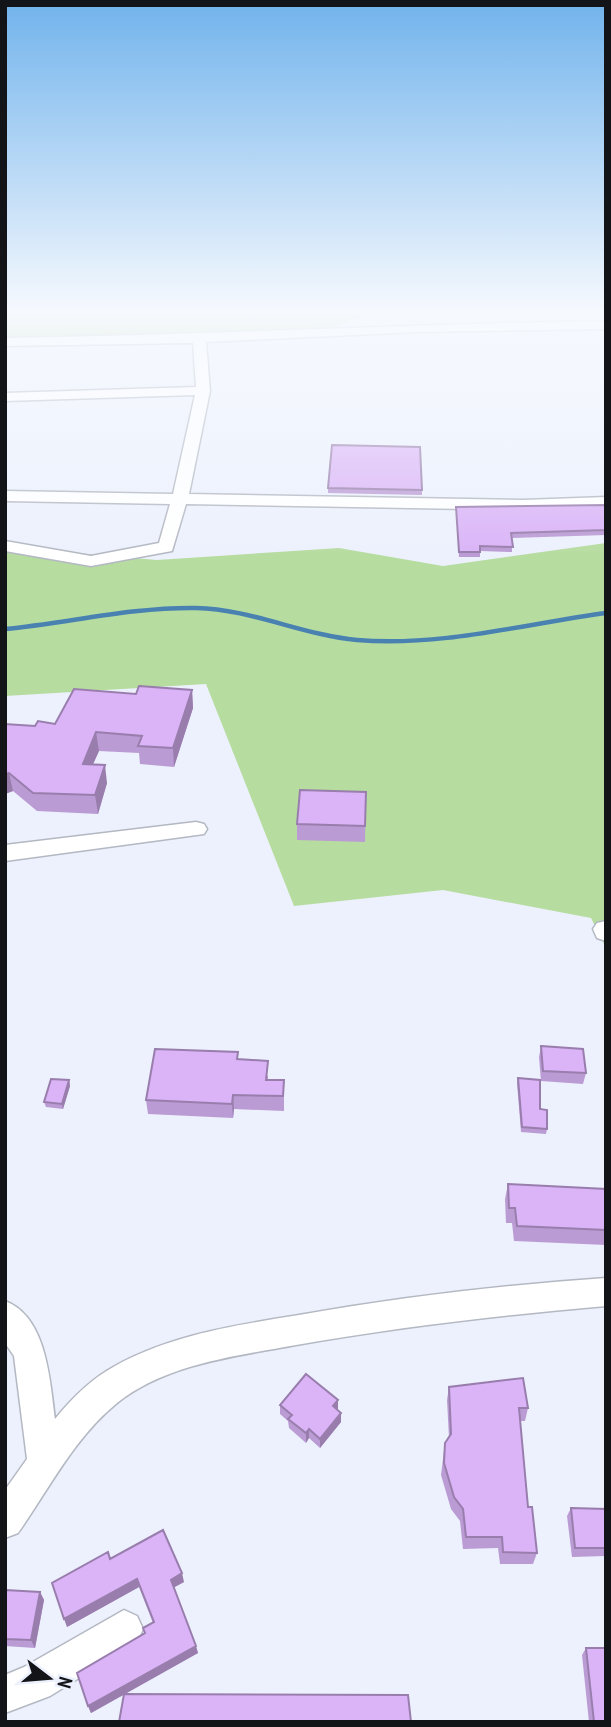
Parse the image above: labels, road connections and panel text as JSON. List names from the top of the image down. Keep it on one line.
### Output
{"north":"right"}
